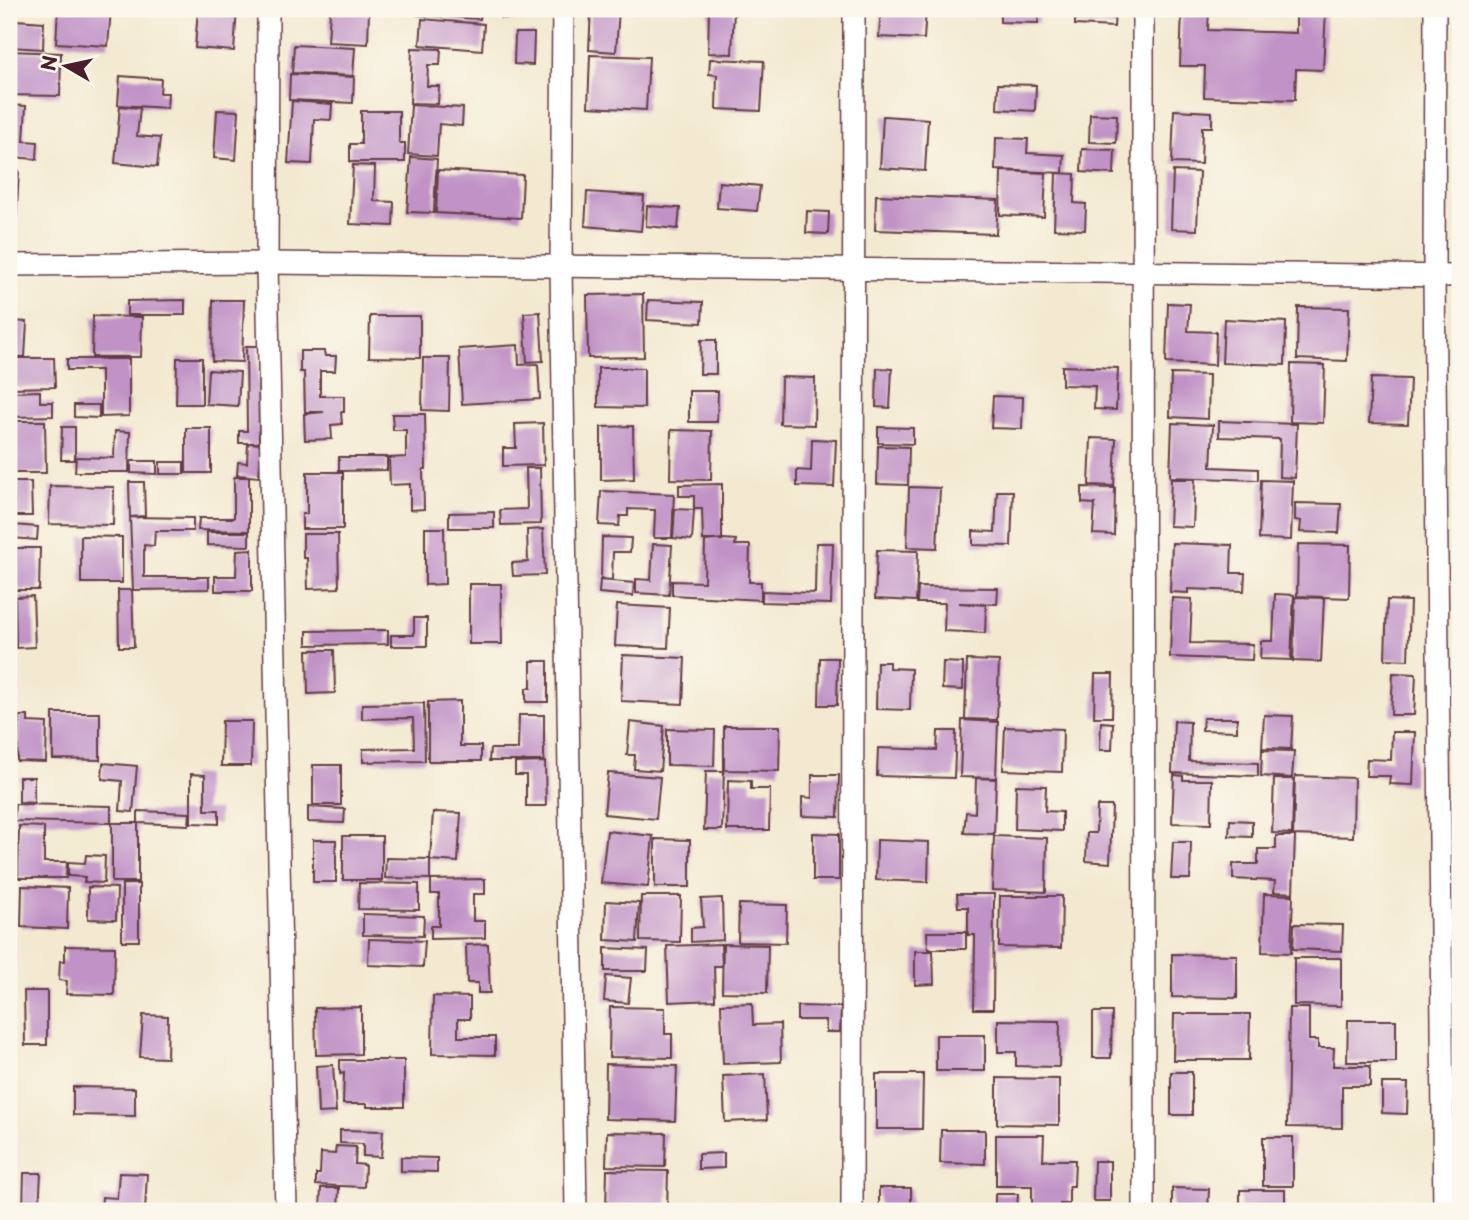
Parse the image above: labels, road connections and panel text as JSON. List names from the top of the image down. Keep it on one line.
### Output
{"north":"left"}
